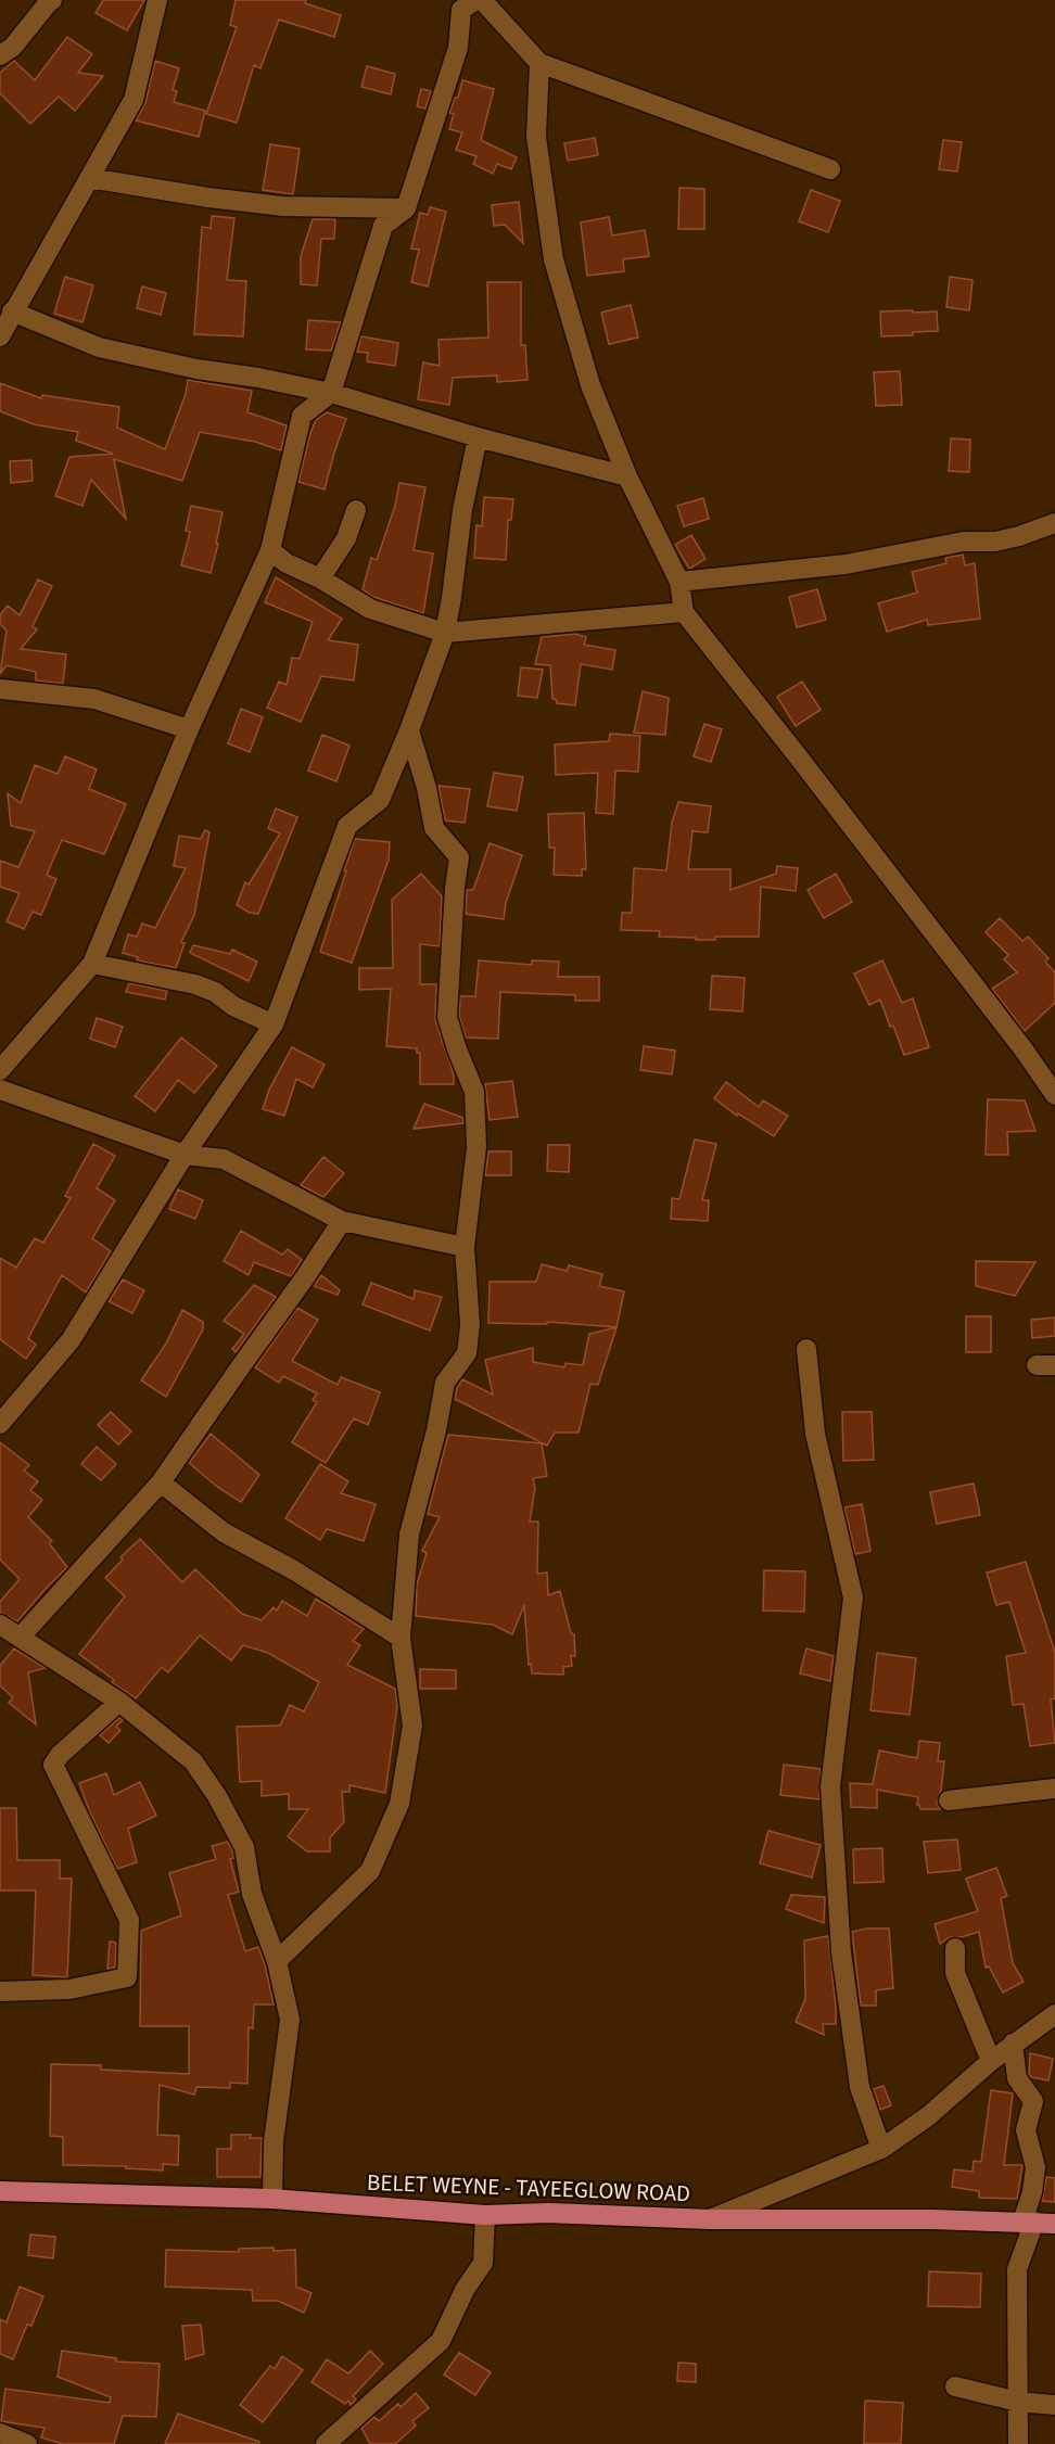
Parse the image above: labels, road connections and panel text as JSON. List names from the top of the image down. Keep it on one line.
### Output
{"streets":{"main road":["BELET WEYNE - TAYEEGLOW ROAD"]}}
